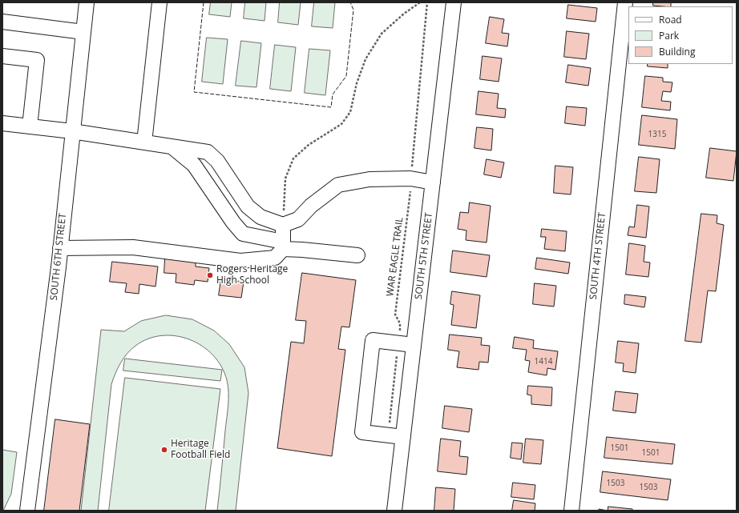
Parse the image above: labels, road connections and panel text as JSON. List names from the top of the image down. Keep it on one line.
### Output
{"streets":{"street":["SOUTH 5TH STREET","SOUTH 4TH STREET","SOUTH 6TH STREET"],"path":["WAR EAGLE TRAIL"]},"places":["Rogers Heritage High School","Heritage Football Field"],"house_numbers":["1315","1414","1501","1501","1503","1503"],"legend":["Road","Park","Building"]}
